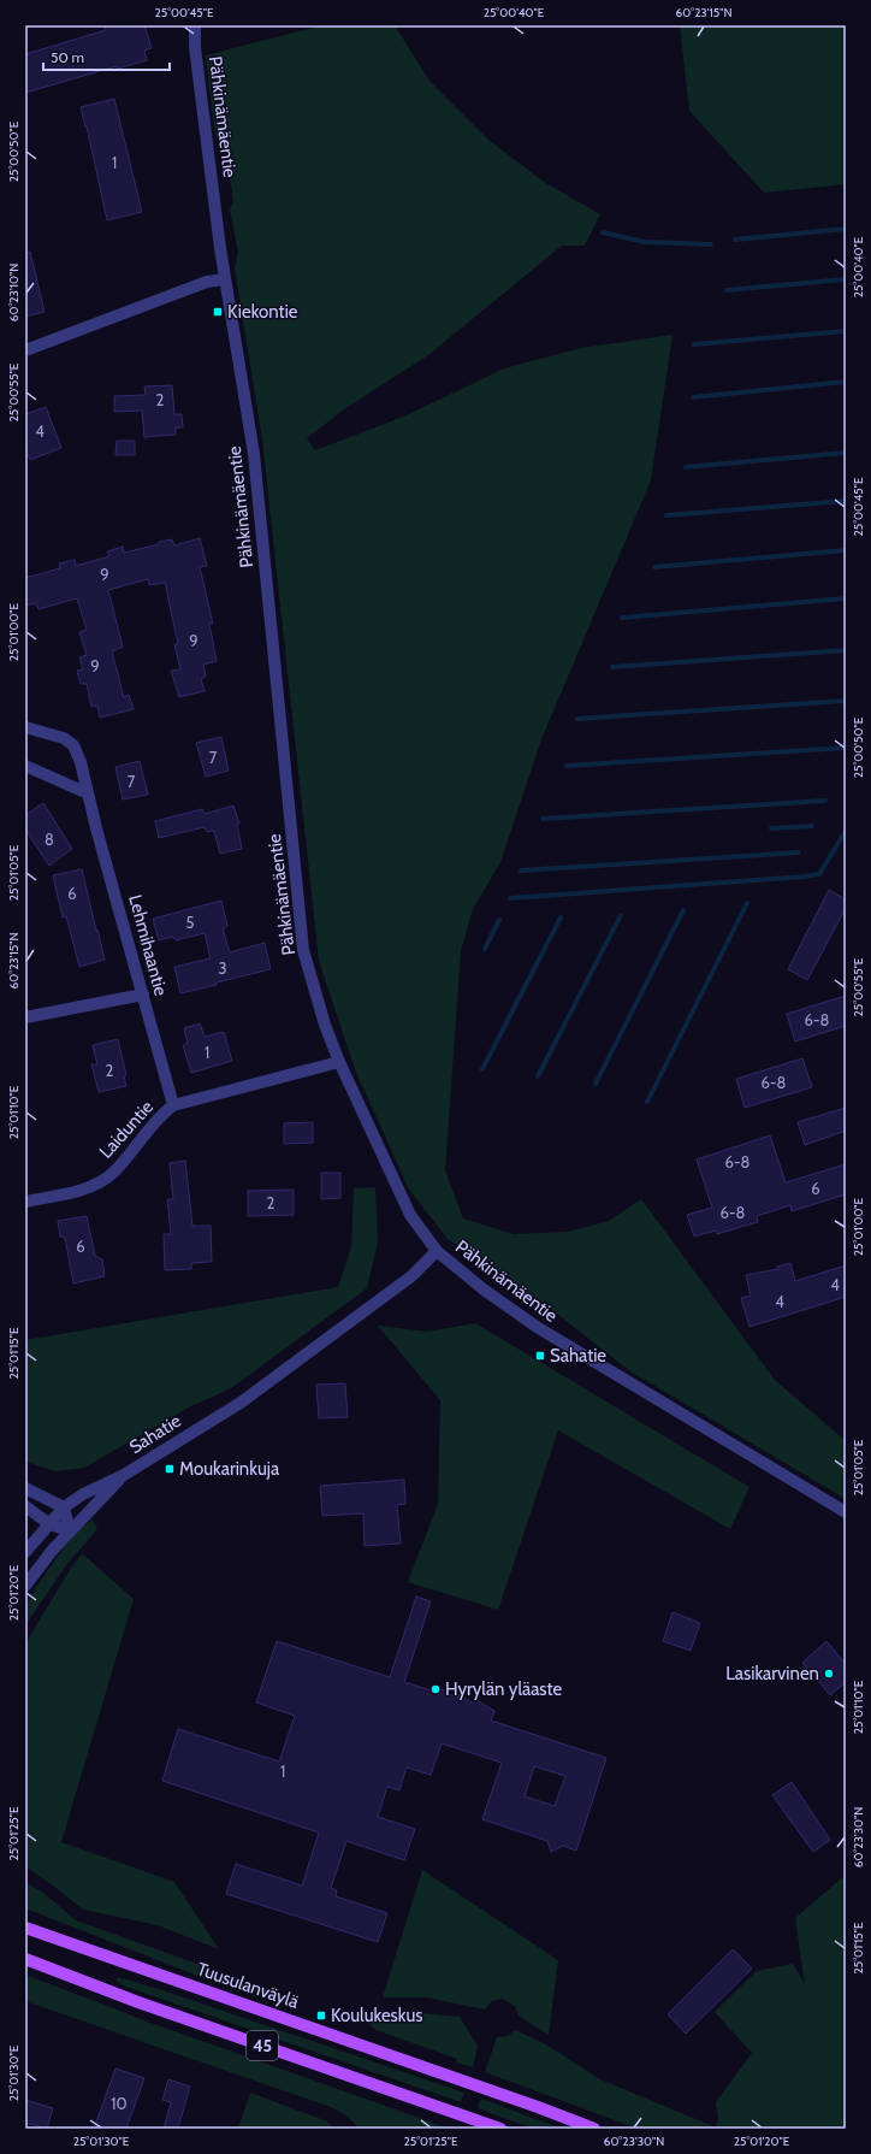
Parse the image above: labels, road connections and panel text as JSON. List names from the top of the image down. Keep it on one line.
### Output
{"streets":{"main road":["Tuusulanväylä","45"],"street":["Pähkinämäentie","Lehmihaantie","Laiduntie","Sahatie"]},"crossings":[["Pähkinämäentie","Laiduntie"],["Pähkinämäentie","Sahatie"],["Lehmihaantie","Laiduntie"]],"places":{"transit":["Kiekontie","Sahatie","Moukarinkuja","Koulukeskus"],"other":["Lasikarvinen","Hyrylän yläaste"]},"house_numbers":["1","2","4","9","9","9","7","7","8","6","5","3","6-8","1","2","6-8","6-8","6","2","6-8","6","4","4","1","10"],"scale_bar":"50 m","coordinates":["25°00'45\"E","25°00'40\"E","60°23'15\"N","25°00'50\"E","60°23'10\"N","25°00'55\"E","25°01'00\"E","25°01'05\"E","25°01'10\"E","25°01'15\"E","25°01'20\"E","25°01'25\"E","60°23'30\"N","25°01'30\"E"]}
